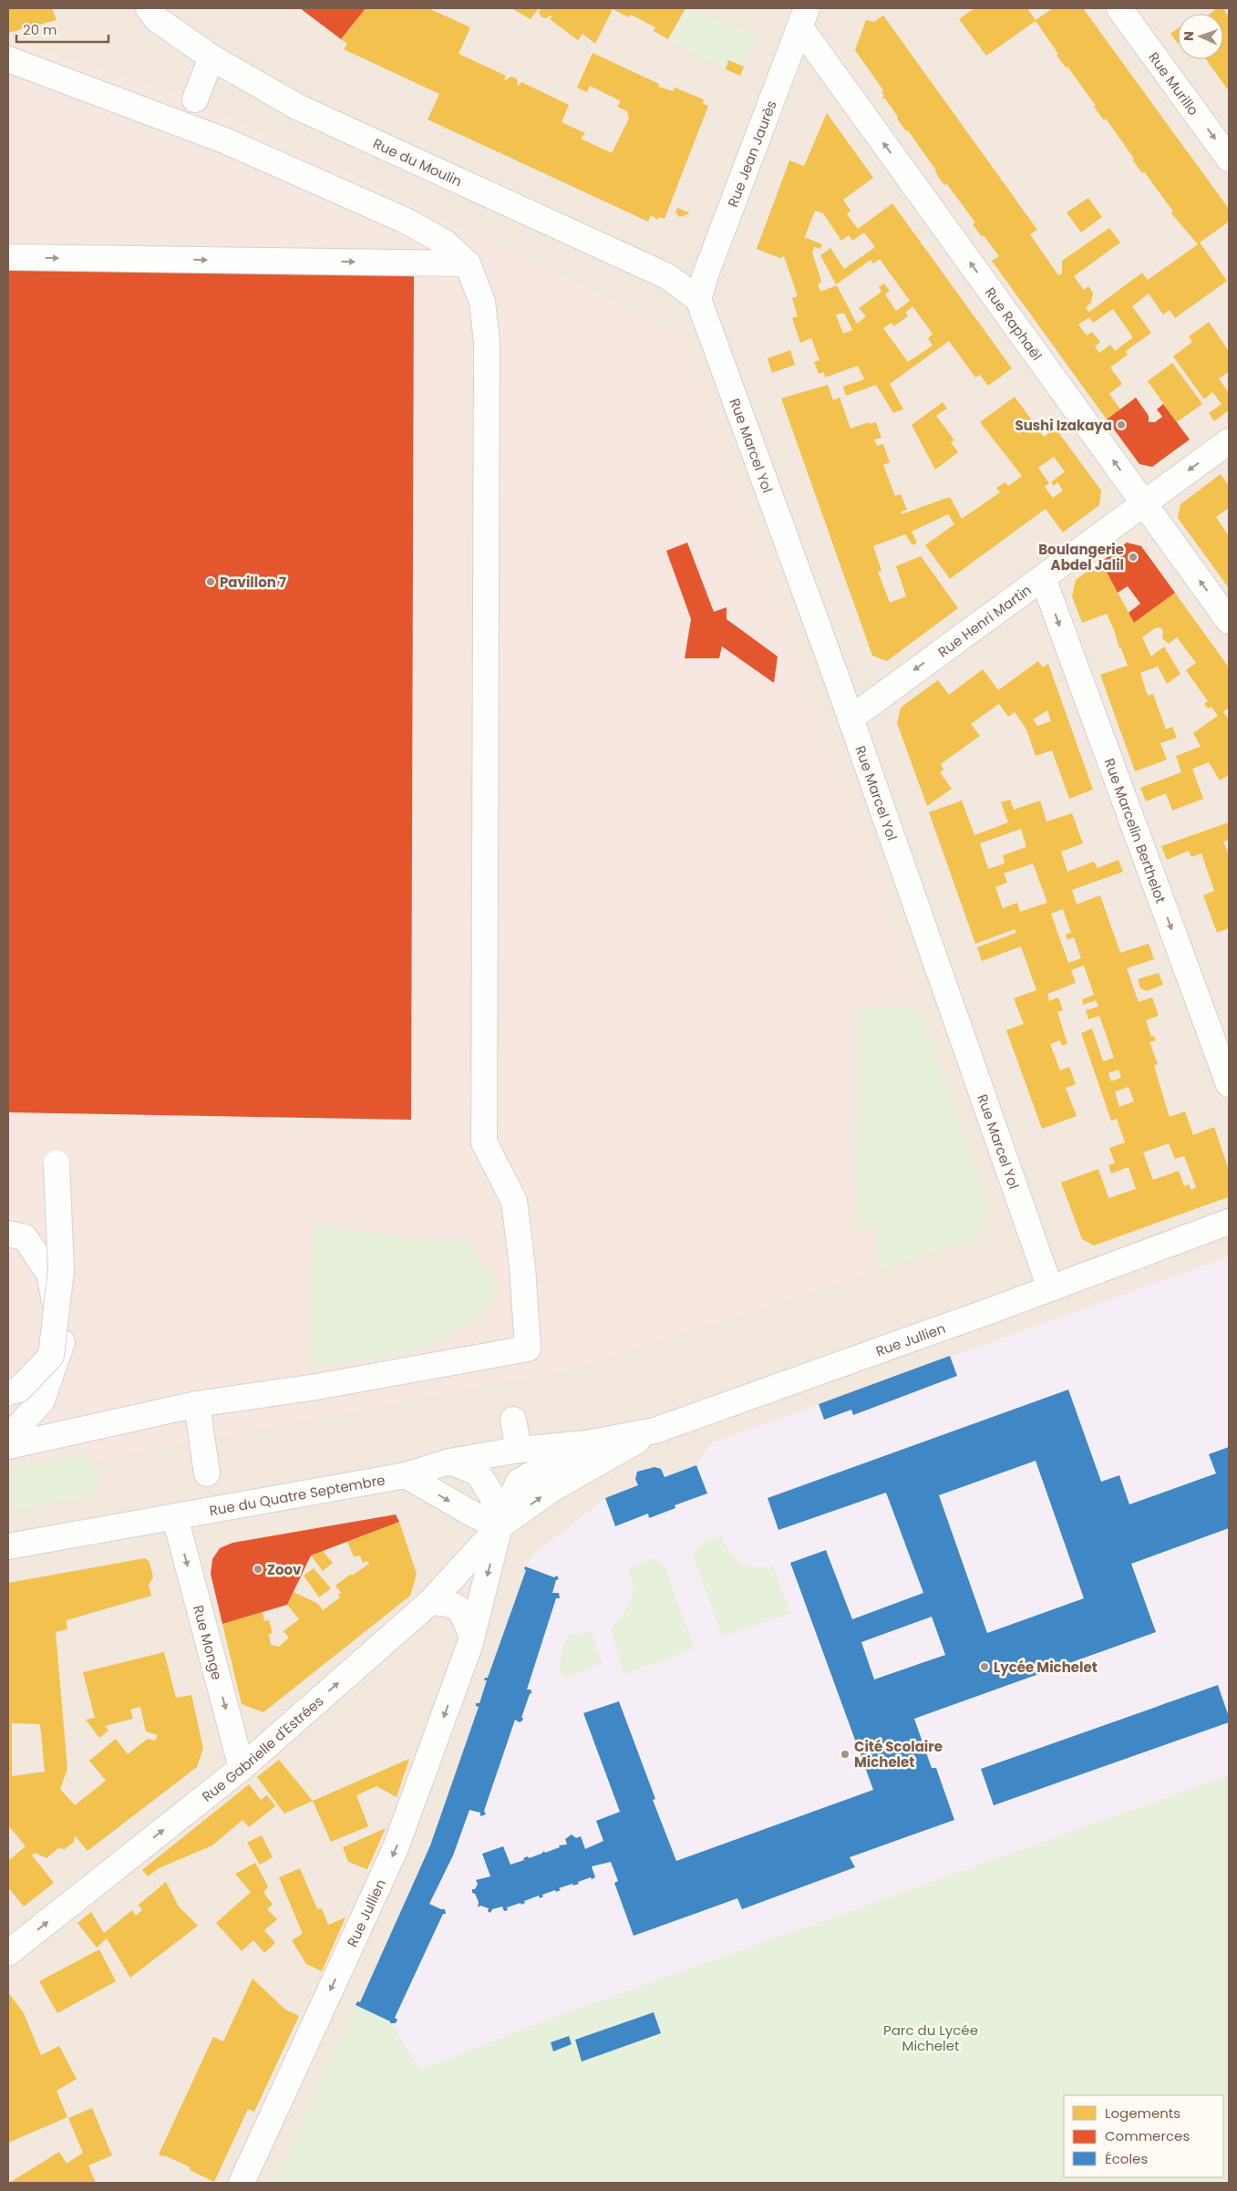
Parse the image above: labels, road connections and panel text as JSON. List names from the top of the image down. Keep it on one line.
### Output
{"streets":{"street":["Rue Murillo","Rue Jean Jaurès","Rue du Moulin","Rue Raphaël","Rue Marcel Yol","Rue Henri Martin","Rue Marcelin Berthelot","Rue Jullien","Rue du Quatre Septembre","Rue Monge","Rue Gabrielle d'Estrées"]},"crossings":[["Rue Jean Jaurès","Rue du Moulin"],["Rue Jean Jaurès","Rue Raphaël"],["Rue Jean Jaurès","Rue Marcel Yol"],["Rue du Moulin","Rue Marcel Yol"],["Rue Raphaël","Rue Henri Martin"],["Rue Marcel Yol","Rue Henri Martin"],["Rue Marcel Yol","Rue Jullien"],["Rue Henri Martin","Rue Marcelin Berthelot"],["Rue Jullien","Rue du Quatre Septembre"],["Rue Jullien","Rue Gabrielle d'Estrées"],["Rue du Quatre Septembre","Rue Monge"],["Rue Monge","Rue Gabrielle d'Estrées"]],"one_way":["Rue Murillo","Rue Raphaël","Rue Henri Martin","Rue Marcelin Berthelot","Rue Jullien","Rue Monge","Rue Gabrielle d'Estrées"],"parks":["Parc du Lycée Michelet"],"places":["Sushi Izakaya","Boulangerie Abdel Jalil","Pavillon 7","Zoov","Lycée Michelet","Cité Scolaire Michelet"],"legend":["Logements","Commerces","Écoles"],"scale_bar":"20 m","north":"left"}
